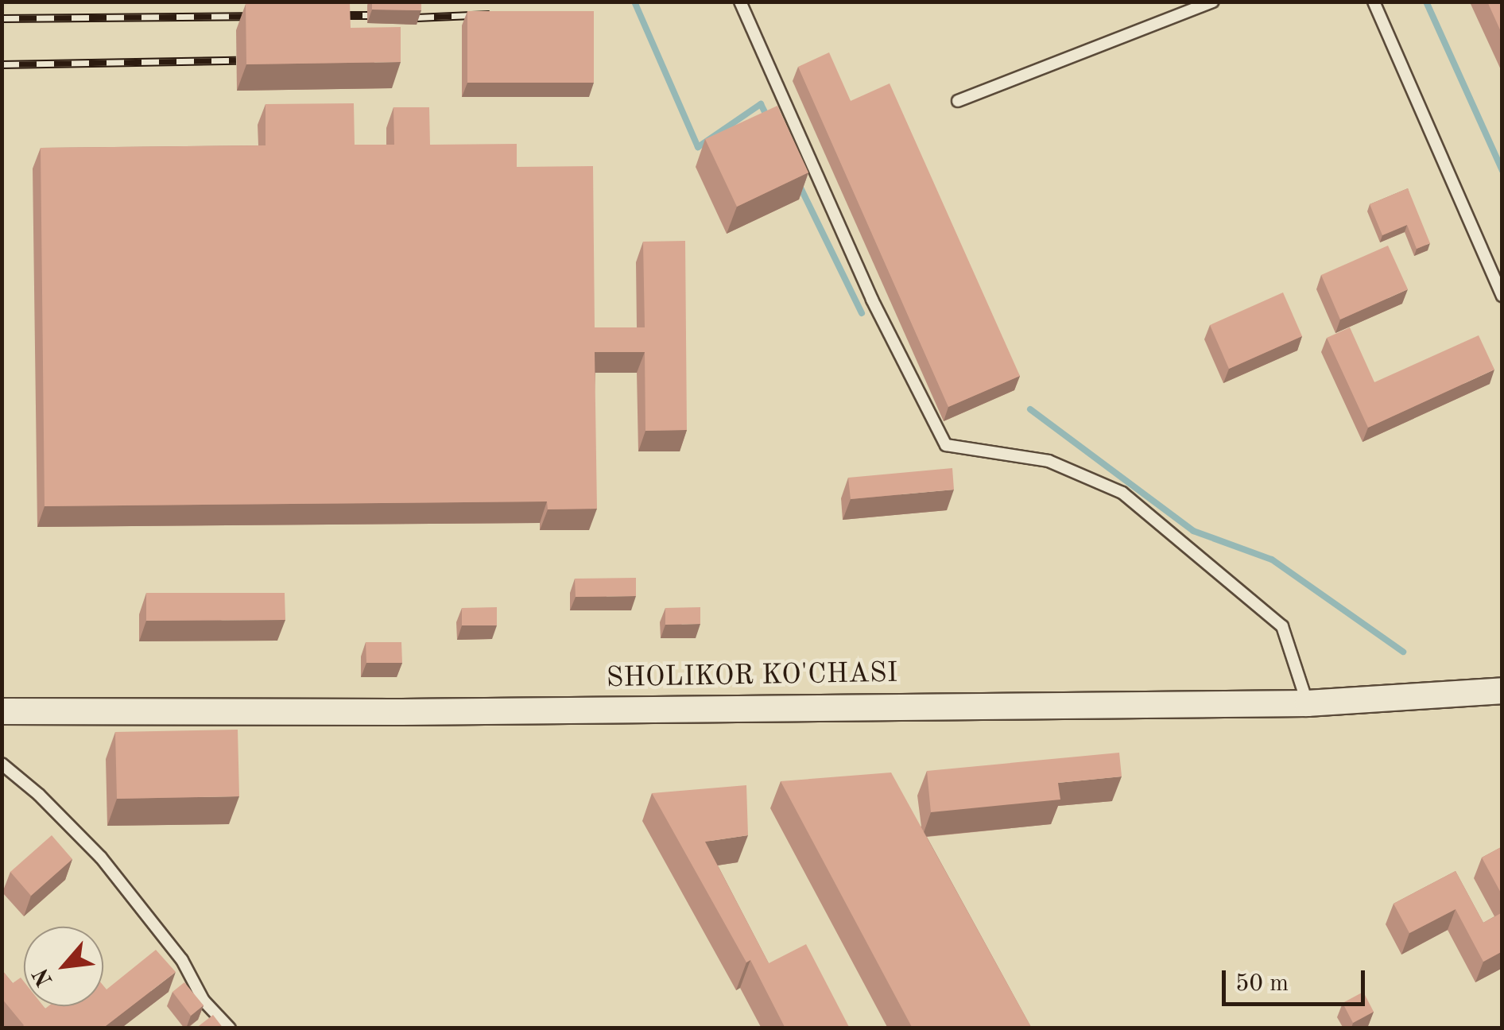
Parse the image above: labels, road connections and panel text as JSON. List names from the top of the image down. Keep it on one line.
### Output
{"streets":{"street":["SHOLIKOR KO'CHASI"]},"scale_bar":"50 m","north":"bottom left"}
